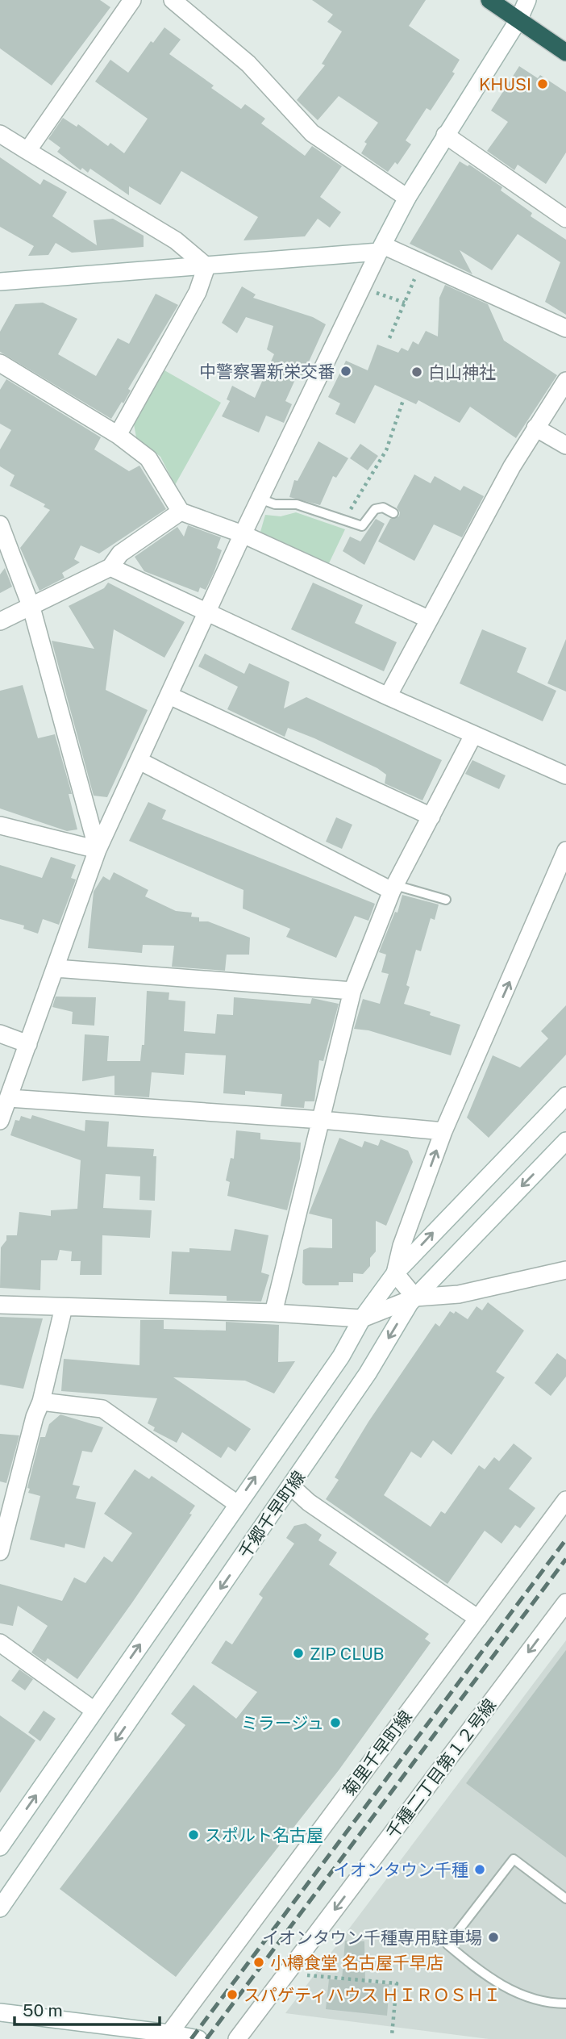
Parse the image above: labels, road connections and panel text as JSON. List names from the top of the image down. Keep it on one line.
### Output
{"streets":{"street":["千郷千早町線","菊里千早町線","千種二丁目第１２号線"]},"one_way":["千種二丁目第１２号線"],"places":["KHUSI","中警察署新栄交番","白山神社","ZIP CLUB","ミラージュ","スポルト名古屋","イオンタウン千種","イオンタウン千種専用駐車場","小樽食堂 名古屋千早店","スパゲティハウス ＨＩＲＯＳＨＩ"],"scale_bar":"50 m"}
